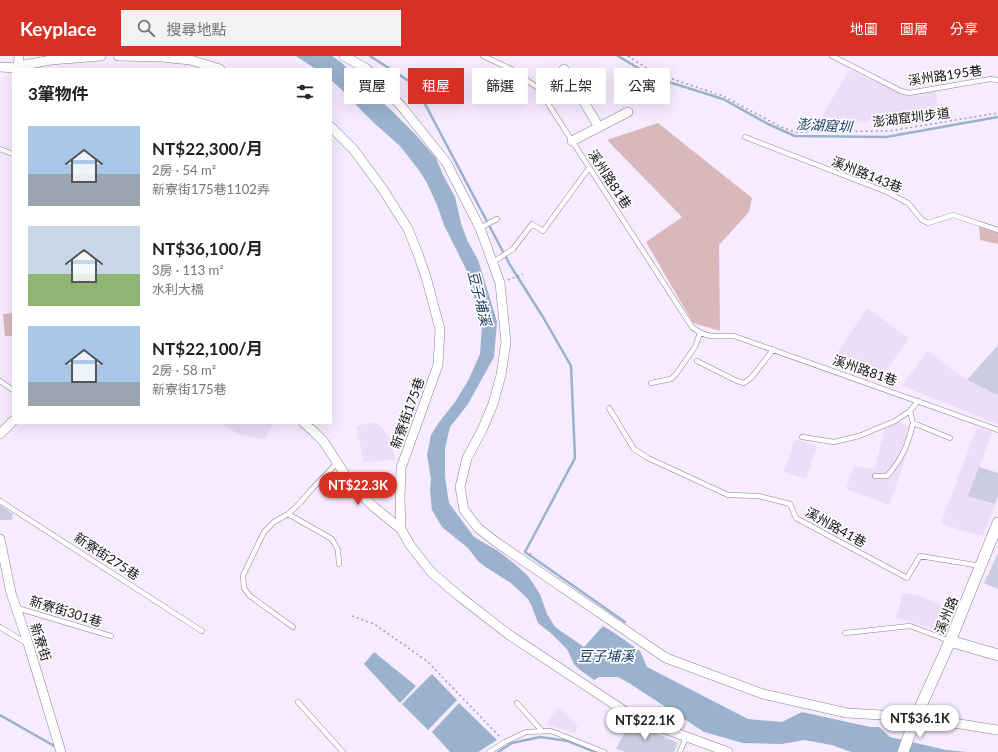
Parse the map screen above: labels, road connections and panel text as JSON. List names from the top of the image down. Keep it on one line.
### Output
{"streets":{"street":["新寮街175巷","溪州路","新寮街"],"lane":["溪州路195巷","溪州路143巷","溪州路81巷","溪州路41巷","新寮街275巷","新寮街301巷"],"path":["澎湖窟圳步道"]},"crossings":[["溪州路41巷","溪州路"],["新寮街301巷","新寮街"]],"water":["澎湖窟圳","豆子埔溪"],"page":{"header":"Keyplace","search":"搜尋地點","nav":["地圖","圖層","分享"],"chip":["買屋","租屋","篩選","新上架","公寓"],"heading":"3筆物件","list":[{"name":"NT$22,300/月","note":"2房 · 54 m² · 新寮街175巷1102弄"},{"name":"NT$36,100/月","note":"3房 · 113 m² · 水利大橋"},{"name":"NT$22,100/月","note":"2房 · 58 m² · 新寮街175巷"}],"price":["NT$22.3K","NT$36.1K","NT$22.1K"]}}
